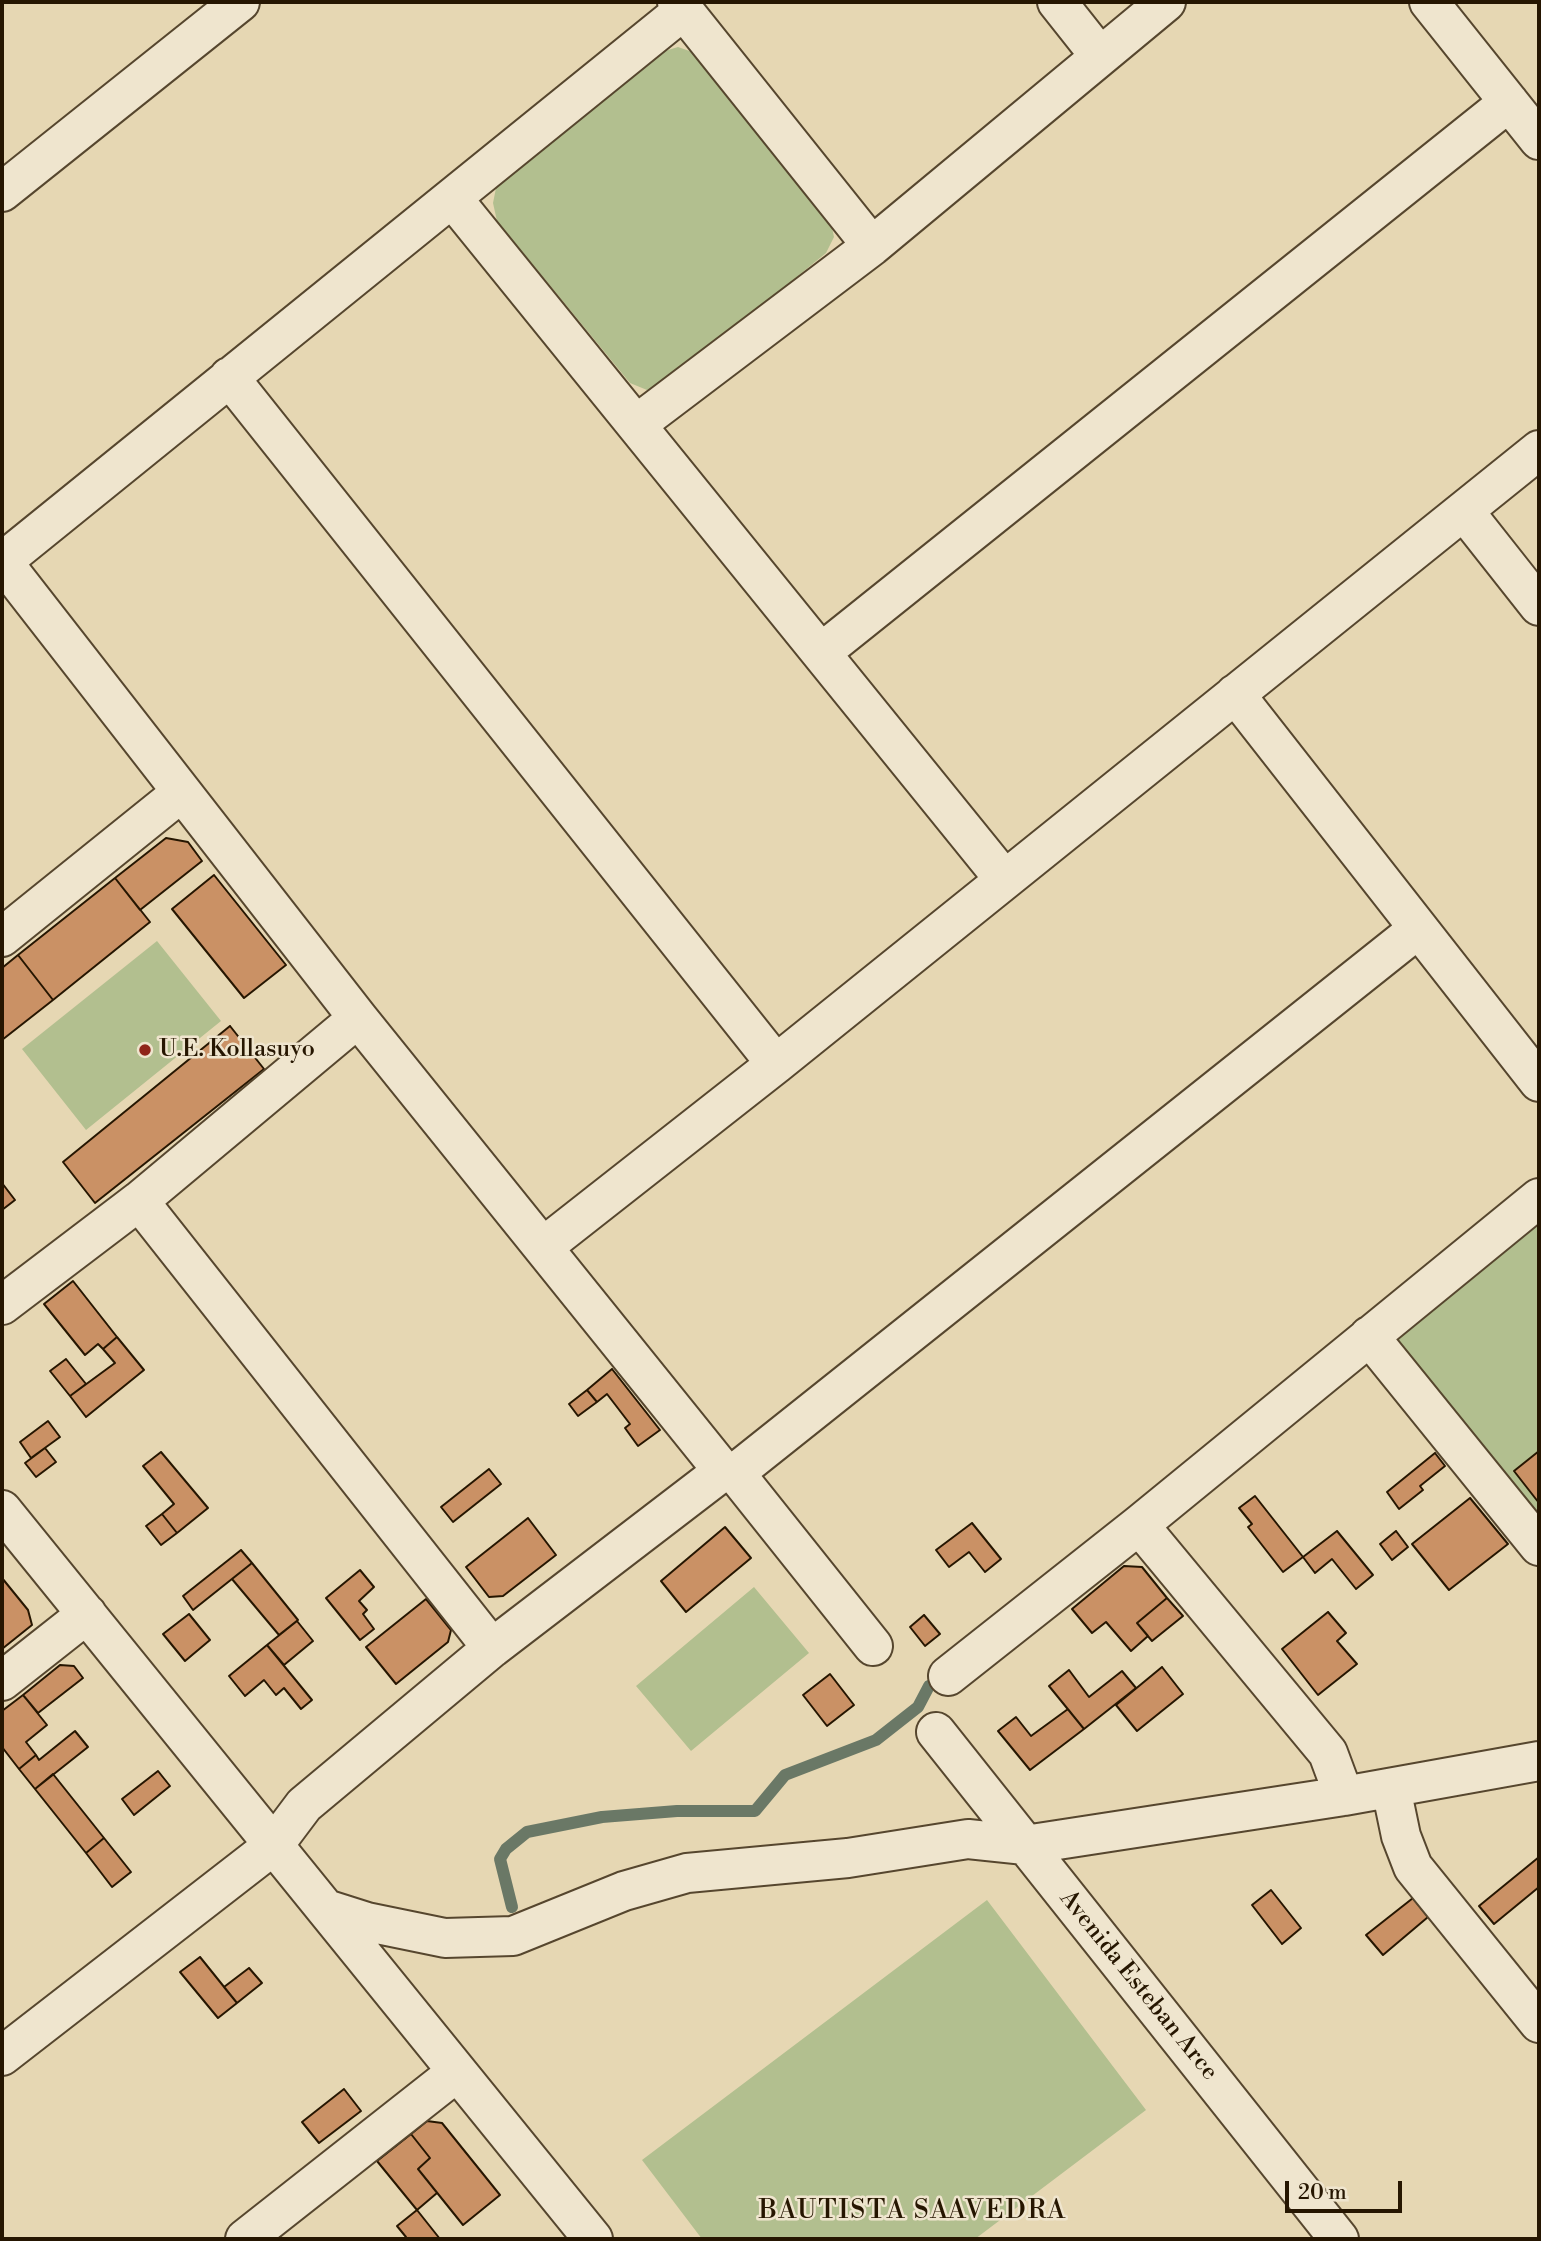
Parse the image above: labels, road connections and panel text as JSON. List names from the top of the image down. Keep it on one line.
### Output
{"streets":{"street":["Avenida Esteban Arce"]},"districts":["BAUTISTA SAAVEDRA"],"places":["U.E. Kollasuyo"],"scale_bar":"20 m"}
